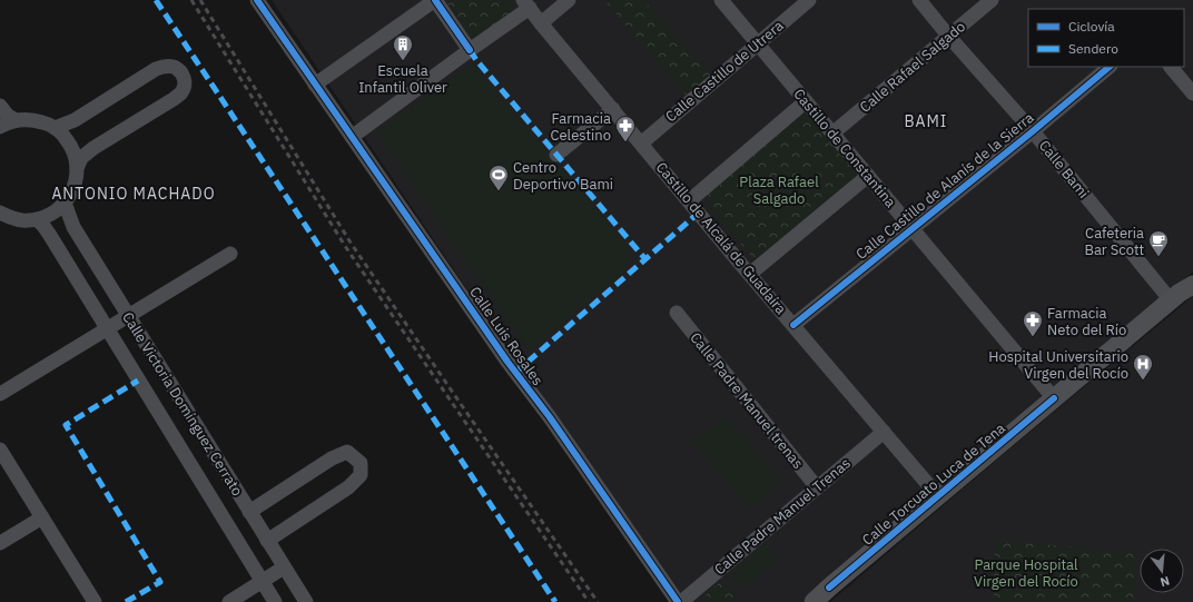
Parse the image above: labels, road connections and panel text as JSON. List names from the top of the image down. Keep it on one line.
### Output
{"streets":{"main road":["Calle Torcuato Luca de Tena"],"street":["Calle Rafael Salgado","Calle Castillo de Utrera","Castillo de Constantina","Calle Bami","Calle Castillo de Alanís de la Sierra","Castillo de Alcalá de Guadaíra","Calle Luis Rosales","Calle Padre Manuel trenas","Calle Victoria Domínguez Cerrato","Calle Padre Manuel Trenas"]},"crossings":[["Calle Rafael Salgado","Castillo de Constantina"],["Calle Rafael Salgado","Calle Bami"],["Calle Castillo de Utrera","Castillo de Constantina"],["Calle Castillo de Utrera","Castillo de Alcalá de Guadaíra"],["Castillo de Constantina","Calle Castillo de Alanís de la Sierra"],["Castillo de Constantina","Calle Torcuato Luca de Tena"],["Calle Bami","Calle Castillo de Alanís de la Sierra"],["Calle Bami","Calle Torcuato Luca de Tena"],["Calle Castillo de Alanís de la Sierra","Castillo de Alcalá de Guadaíra"],["Castillo de Alcalá de Guadaíra","Calle Torcuato Luca de Tena"],["Castillo de Alcalá de Guadaíra","Calle Padre Manuel Trenas"],["Calle Luis Rosales","Calle Padre Manuel Trenas"],["Calle Padre Manuel trenas","Calle Padre Manuel Trenas"]],"districts":["BAMI","ANTONIO MACHADO"],"parks":["Plaza Rafael Salgado","Parque Hospital Virgen del Rocío"],"places":{"building":["Escuela Infantil Oliver"],"pharmacy":["Farmacia Celestino","Farmacia Neto del Río"],"sports":["Centro Deportivo Bami"],"cafe":["Cafeteria Bar Scott"],"hospital":["Hospital Universitario Virgen del Rocío"]},"legend":["Ciclovía","Sendero"],"north":"bottom"}
